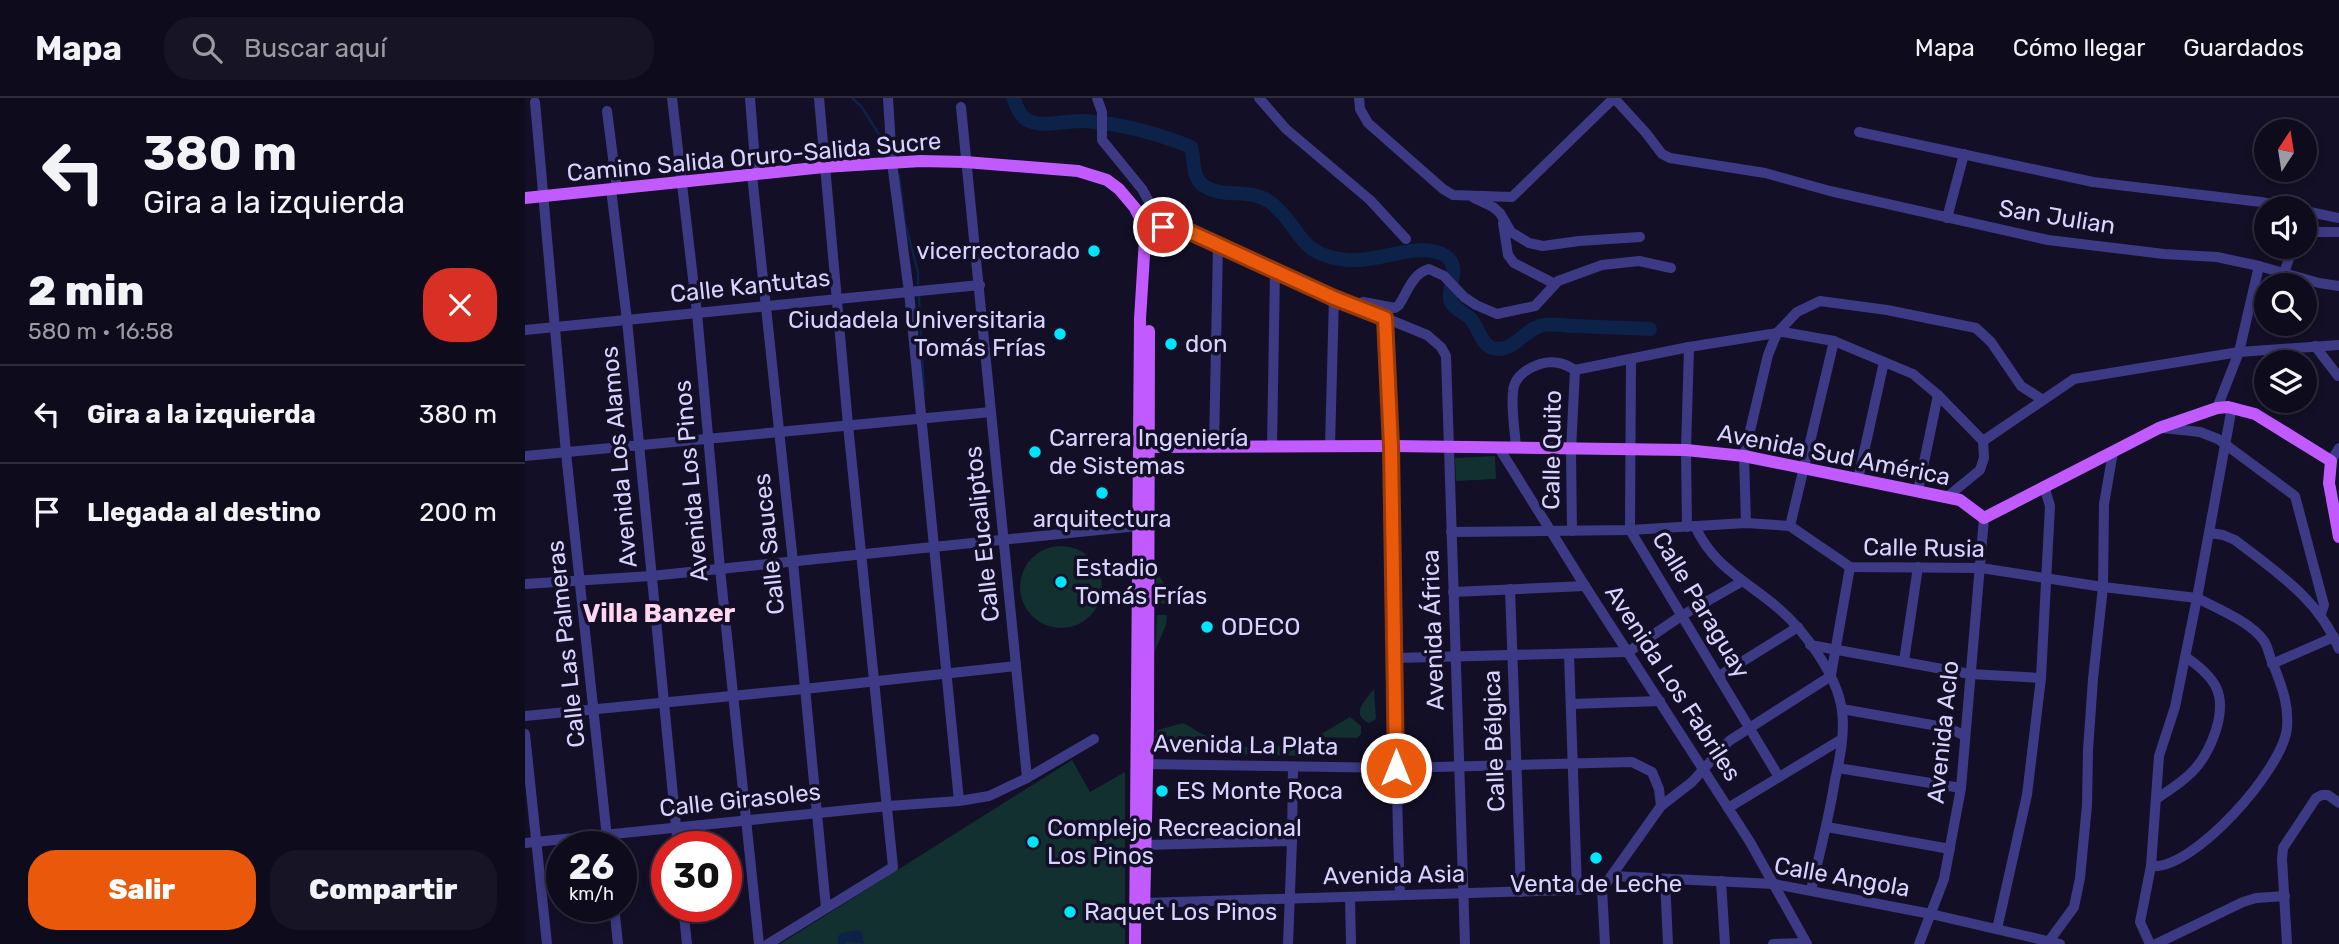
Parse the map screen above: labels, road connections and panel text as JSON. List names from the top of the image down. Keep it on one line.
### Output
{"streets":{"main road":["Camino Salida Oruro-Salida Sucre","Avenida Sud América"],"street":["San Julian","Calle Kantutas","Calle Quito","Avenida Los Alamos","Avenida Los Pinos","Calle Eucaliptos","Calle Sauces","Calle Rusia","Calle Paraguay","Avenida África","Calle Las Palmeras","Avenida Los Fabriles","Avenida Aclo","Calle Bélgica","Avenida La Plata","Calle Girasoles","Avenida Asia","Calle Angola"]},"crossings":[["Camino Salida Oruro-Salida Sucre","Avenida Sud América"],["Camino Salida Oruro-Salida Sucre","Avenida Los Alamos"],["Camino Salida Oruro-Salida Sucre","Avenida Los Pinos"],["Camino Salida Oruro-Salida Sucre","Calle Eucaliptos"],["Camino Salida Oruro-Salida Sucre","Calle Sauces"],["Camino Salida Oruro-Salida Sucre","Calle Las Palmeras"],["Calle Kantutas","Avenida Los Alamos"],["Calle Kantutas","Avenida Los Pinos"],["Calle Kantutas","Calle Eucaliptos"],["Calle Kantutas","Calle Sauces"],["Calle Kantutas","Calle Las Palmeras"],["Calle Quito","Avenida Sud América"],["Avenida Sud América","Calle Paraguay"],["Avenida Sud América","Avenida África"],["Avenida Sud América","Avenida Los Fabriles"],["Avenida Sud América","Avenida Aclo"],["Avenida Los Alamos","Calle Girasoles"],["Avenida Los Pinos","Calle Girasoles"],["Calle Eucaliptos","Calle Girasoles"],["Calle Sauces","Calle Girasoles"],["Calle Rusia","Avenida Aclo"],["Avenida África","Avenida La Plata"],["Avenida África","Avenida Asia"],["Avenida Los Fabriles","Calle Angola"],["Avenida Aclo","Calle Angola"],["Calle Bélgica","Avenida La Plata"],["Calle Bélgica","Avenida Asia"]],"districts":["Villa Banzer"],"places":["vicerrectorado","Ciudadela Universitaria Tomás Frías","don","Carrera Ingeniería de Sistemas","arquitectura","Estadio Tomás Frías","ODECO","ES Monte Roca","Complejo Recreacional Los Pinos","Venta de Leche","Raquet Los Pinos"],"north":"top","page":{"header":"Mapa","search":"Buscar aquí","nav":["Mapa","Cómo llegar","Guardados"],"turn":["380 m","Gira a la izquierda"],"heading":["2 min","580 m · 16:58"],"list":[{"name":"Gira a la izquierda","value":"380 m"},{"name":"Llegada al destino","value":"200 m"}],"speed":"26 km/h","limit":"30","buttons":["Salir","Compartir"]}}
